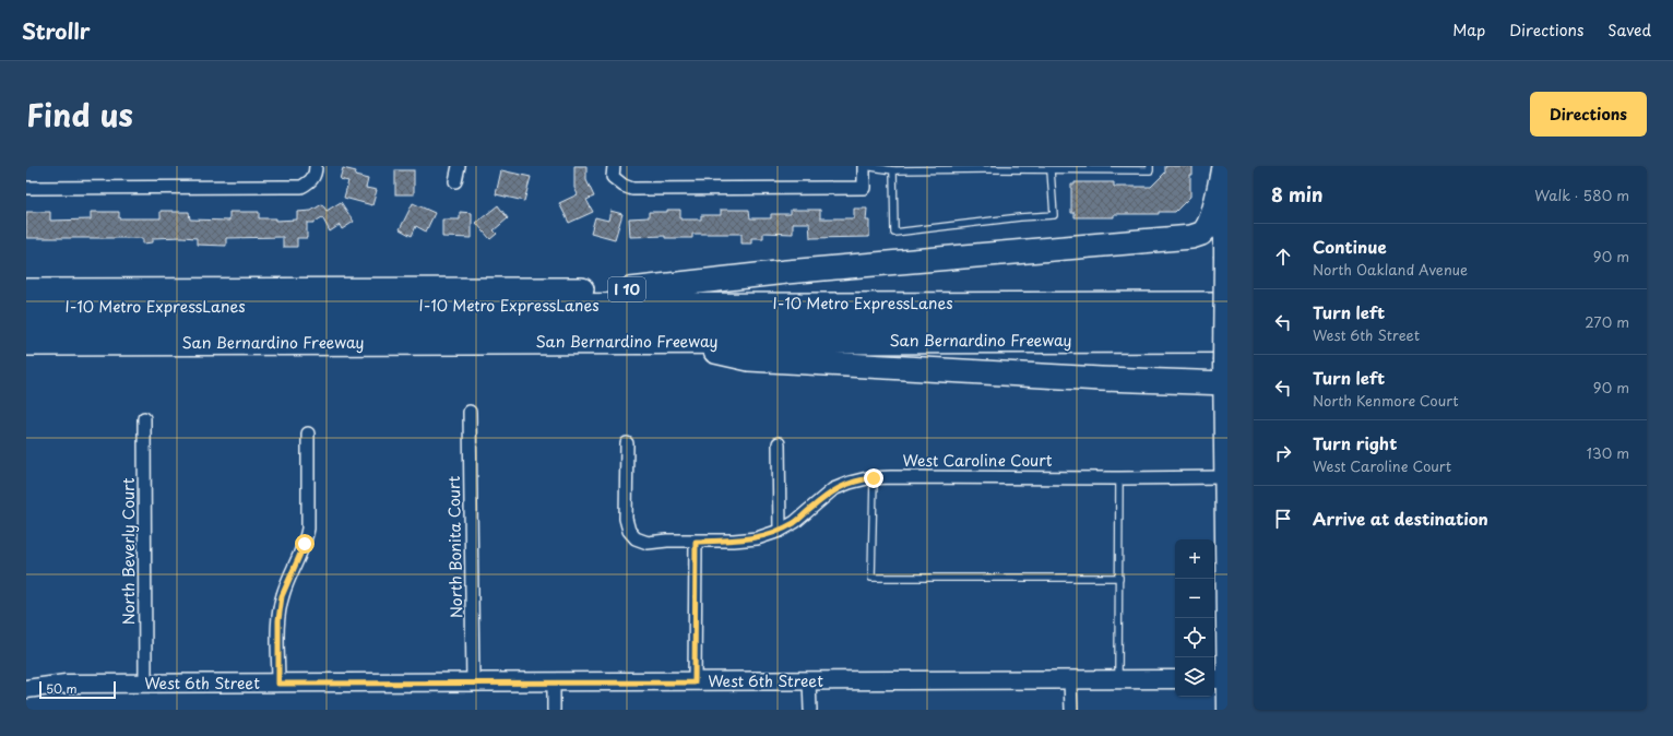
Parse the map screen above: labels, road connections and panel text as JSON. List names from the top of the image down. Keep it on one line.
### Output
{"streets":{"highway":["I 10","I-10 Metro ExpressLanes","San Bernardino Freeway"],"street":["West Caroline Court","North Bonita Court","North Beverly Court","West 6th Street"]},"crossings":[["North Bonita Court","West 6th Street"],["North Beverly Court","West 6th Street"]],"scale_bar":"50 m","page":{"header":"Strollr","nav":["Map","Directions","Saved"],"title":"Find us","buttons":"Directions","heading":["8 min","Walk · 580 m"],"list":[["Continue","North Oakland Avenue","90 m"],["Turn left","West 6th Street","270 m"],["Turn left","North Kenmore Court","90 m"],["Turn right","West Caroline Court","130 m"],"Arrive at destination"],"map_buttons":["+","−"],"scale":"50 m"}}
